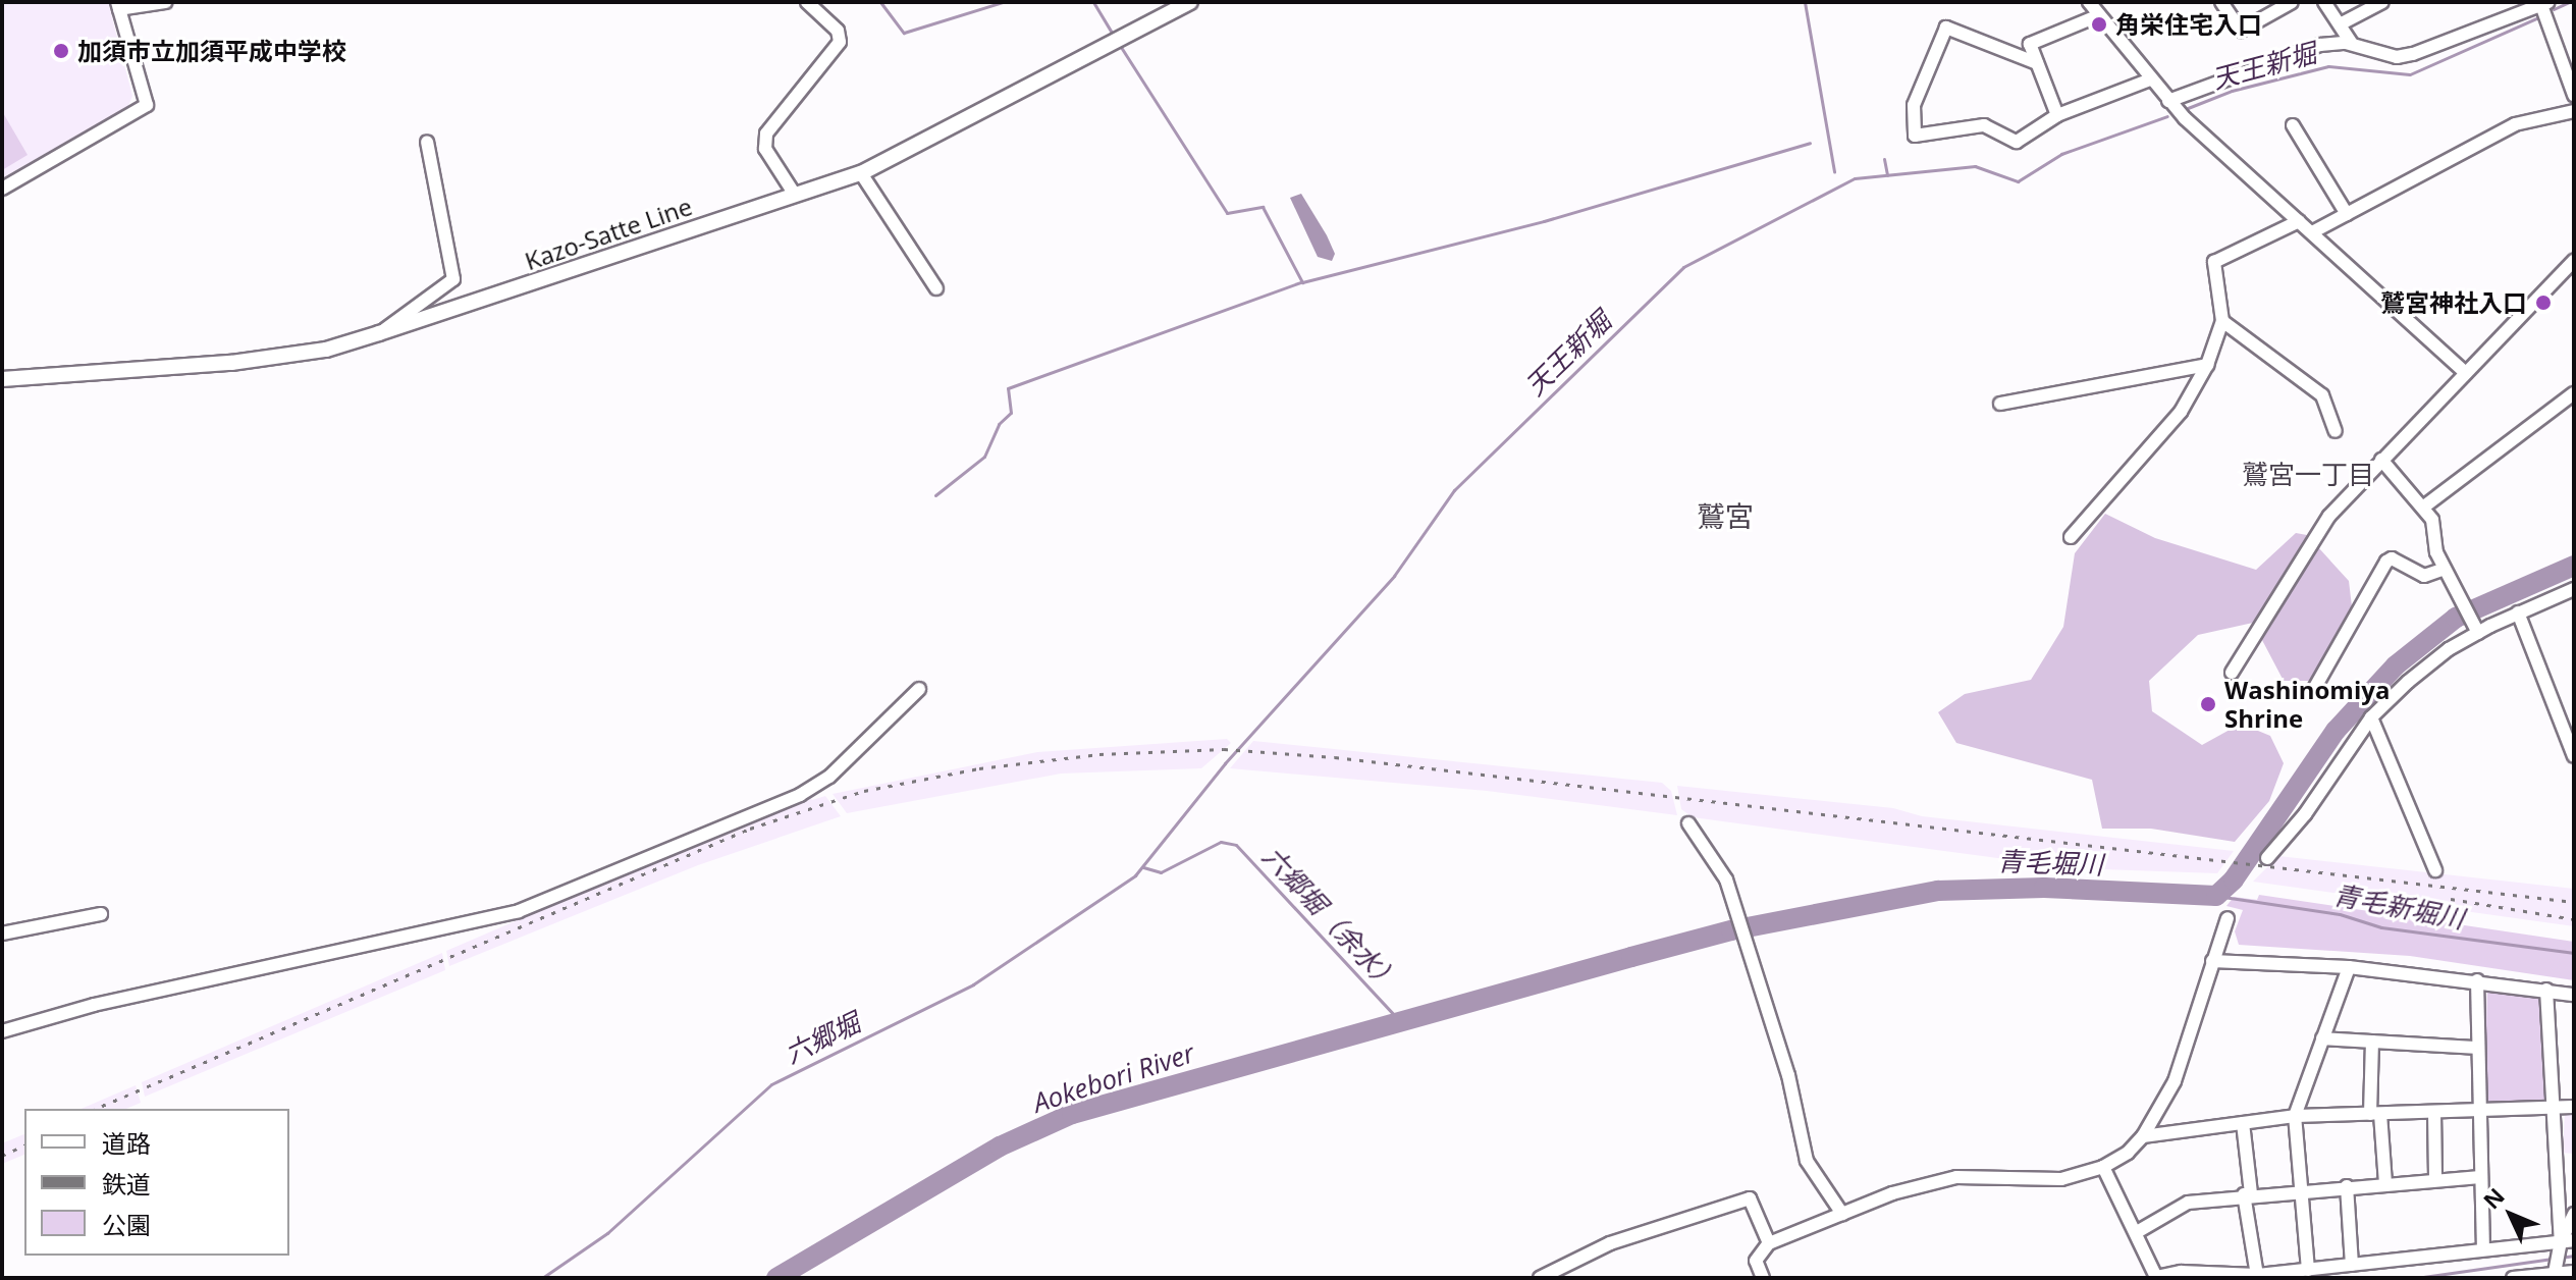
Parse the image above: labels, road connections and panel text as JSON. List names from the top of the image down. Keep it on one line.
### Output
{"streets":{"main road":["Kazo-Satte Line"]},"districts":["鷲宮一丁目","鷲宮"],"water":["天王新堀","青毛堀川","青毛新堀川","六郷堀（余水）","六郷堀","Aokebori River"],"places":["角栄住宅入口","加須市立加須平成中学校","鷲宮神社入口","Washinomiya Shrine"],"legend":["道路","鉄道","公園"],"north":"top left"}
